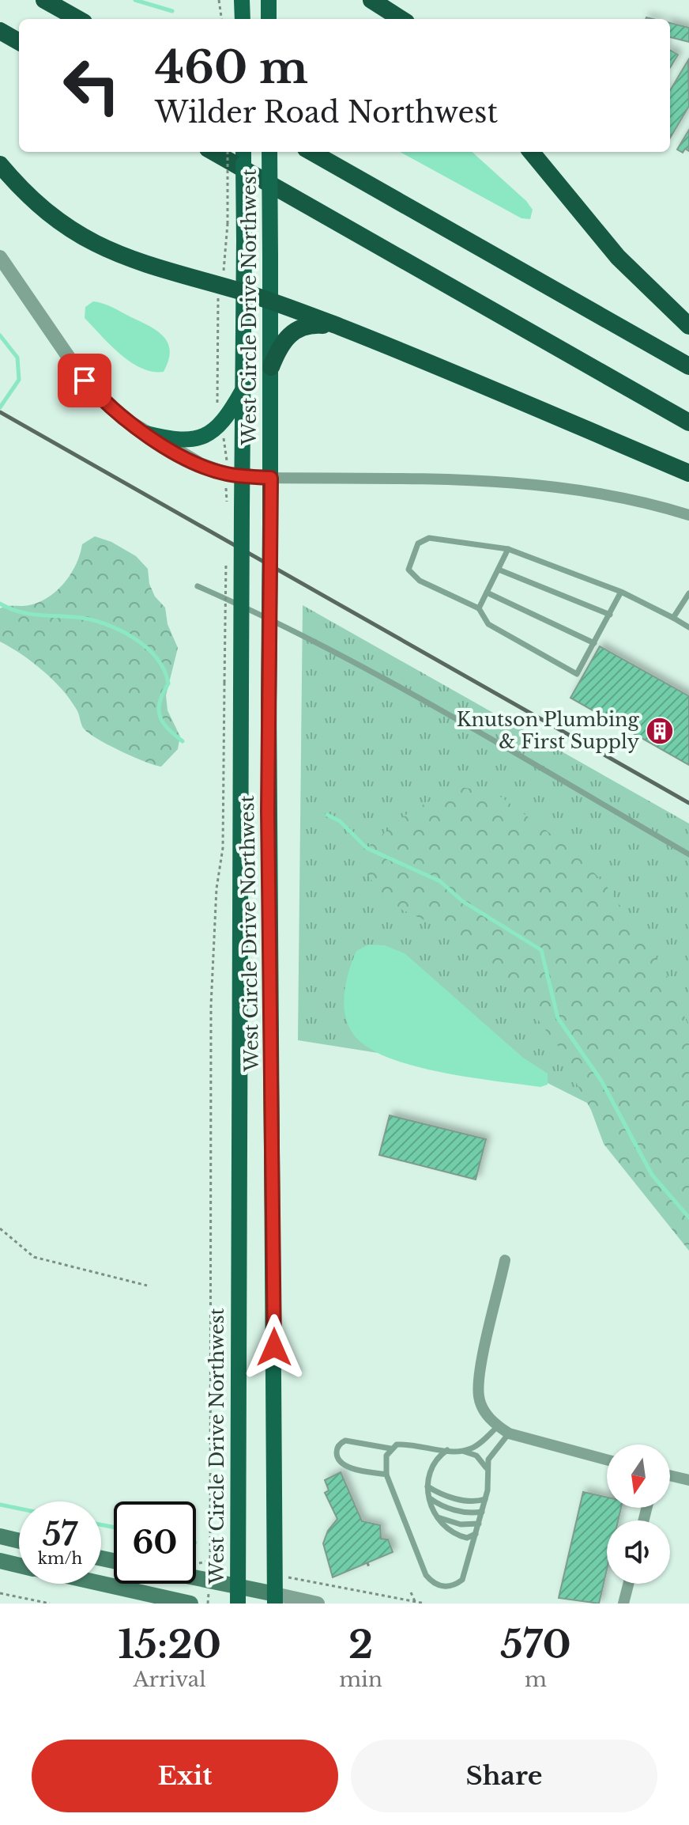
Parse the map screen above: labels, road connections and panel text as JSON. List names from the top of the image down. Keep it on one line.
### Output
{"streets":{"main road":["West Circle Drive Northwest"]},"places":{"building":["Knutson Plumbing & First Supply"]},"north":"bottom","page":{"turn":["460 m","Wilder Road Northwest"],"speed":"57 km/h","limit":"60","eta":["15:20","Arrival","2","min","570","m"],"buttons":["Exit","Share"]}}
